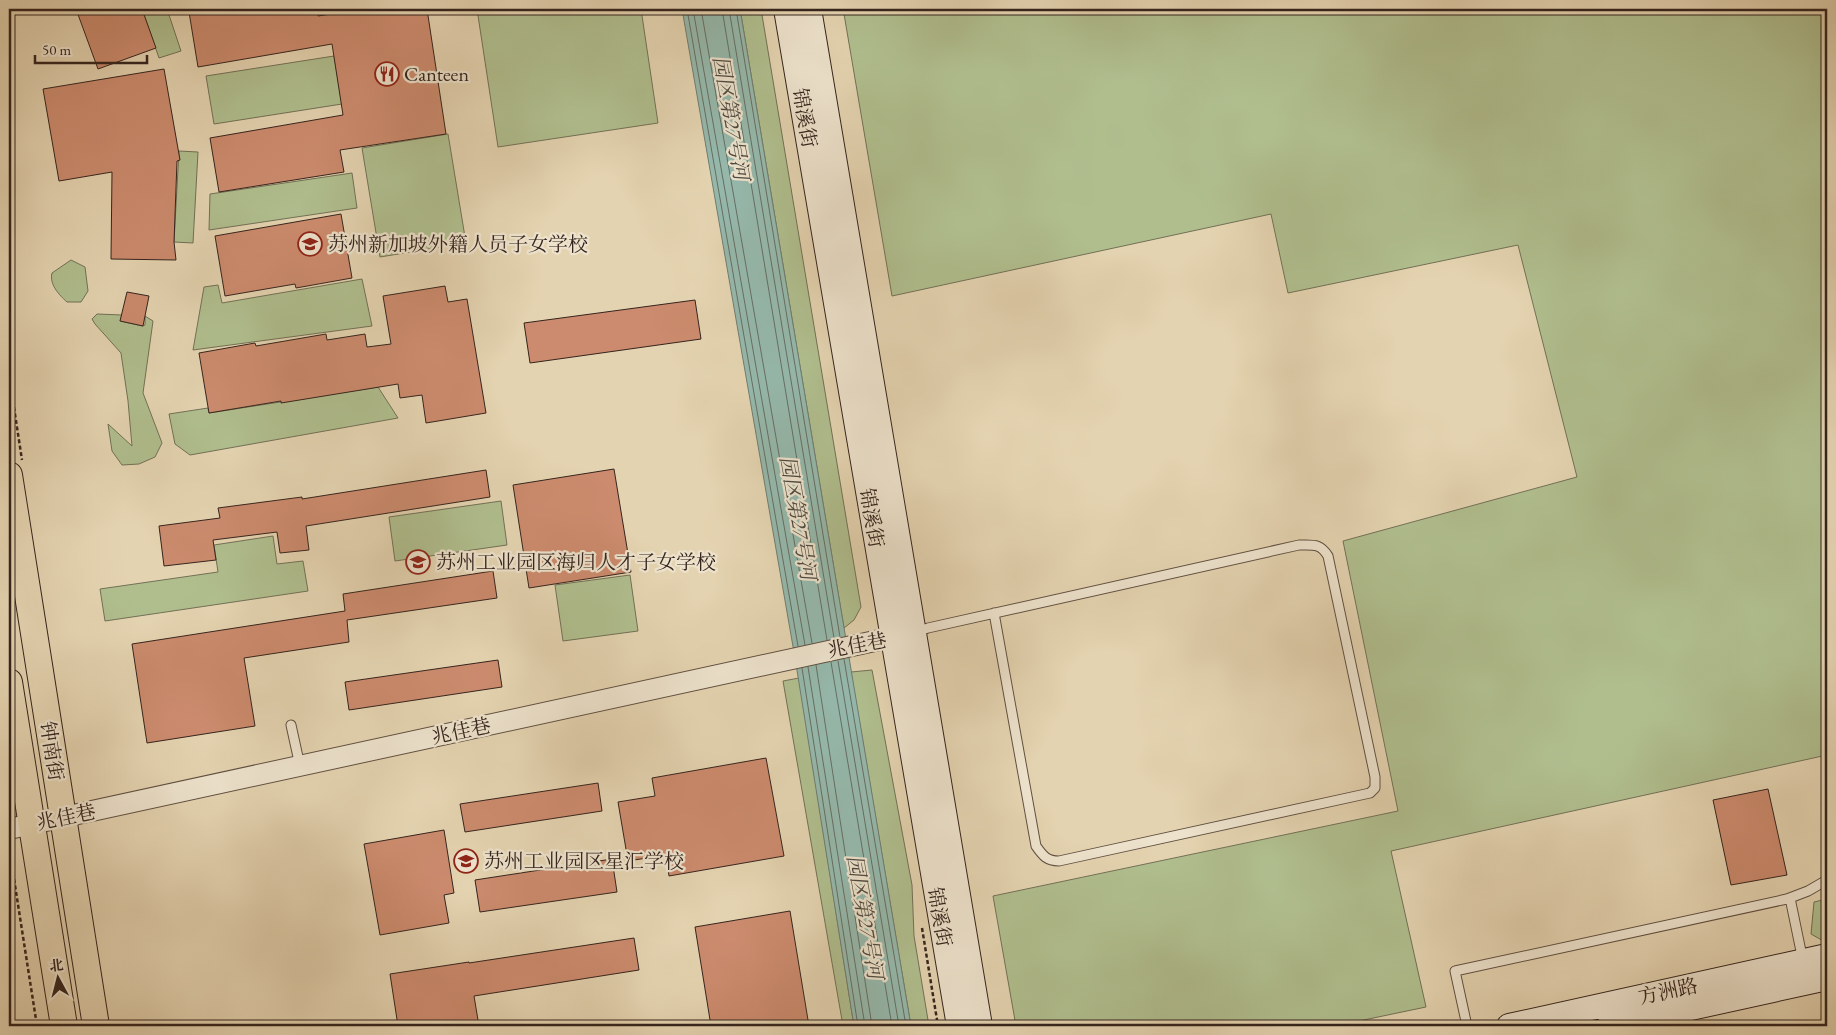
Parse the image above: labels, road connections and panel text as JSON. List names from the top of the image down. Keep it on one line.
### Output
{"streets":{"main road":["锦溪街","钟南街","方洲路"],"street":["兆佳巷"]},"crossings":[["锦溪街","兆佳巷"],["兆佳巷","钟南街"]],"water":["园区第27号河"],"places":{"restaurant":["Canteen"],"school or university":["苏州新加坡外籍人员子女学校","苏州工业园区海归人才子女学校","苏州工业园区星汇学校"]},"scale_bar":"50 m","north":"top"}
